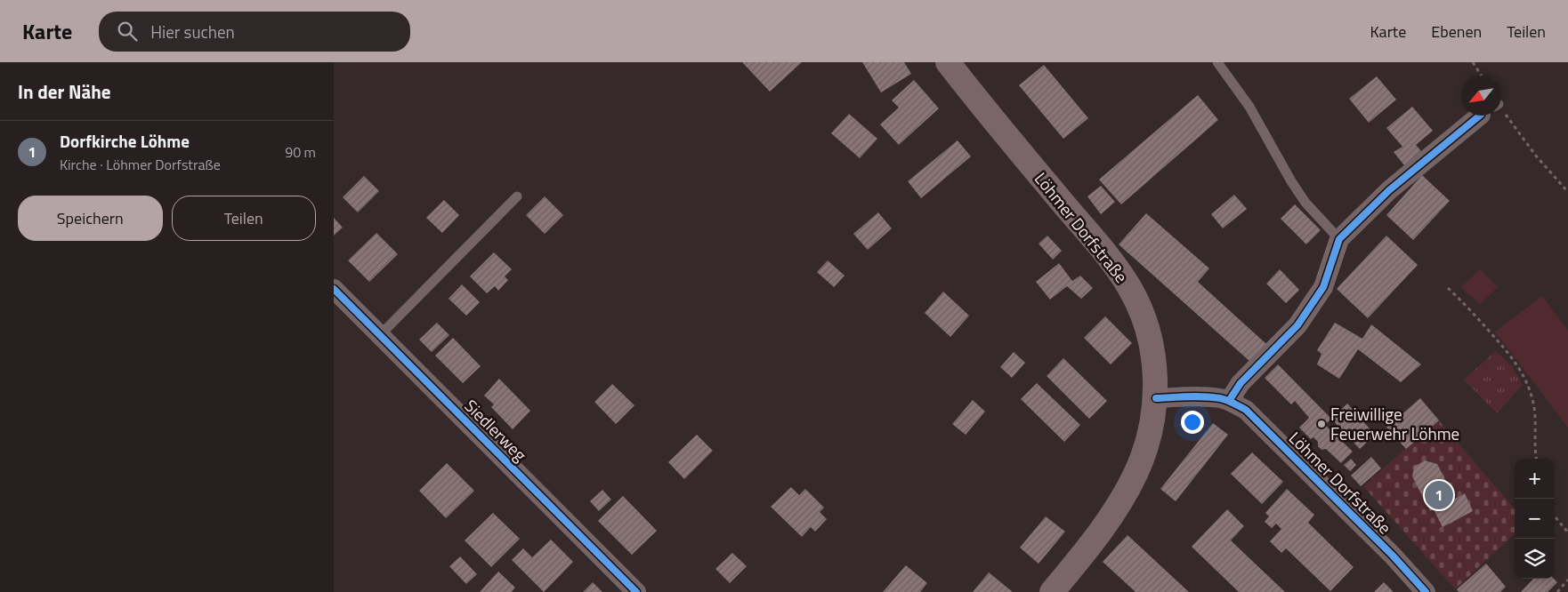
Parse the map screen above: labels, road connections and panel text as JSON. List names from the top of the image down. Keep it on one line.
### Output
{"streets":{"main road":["Löhmer Dorfstraße"],"street":["Siedlerweg"]},"places":["Freiwillige Feuerwehr Löhme"],"north":"bottom left","page":{"header":"Karte","search":"Hier suchen","nav":["Karte","Ebenen","Teilen"],"heading":"In der Nähe","list":[{"mark":"1","name":"Dorfkirche Löhme","note":"Kirche · Löhmer Dorfstraße","value":"90 m"}],"buttons":["Speichern","Teilen"],"map_buttons":["+","−"],"pins":"1"}}
